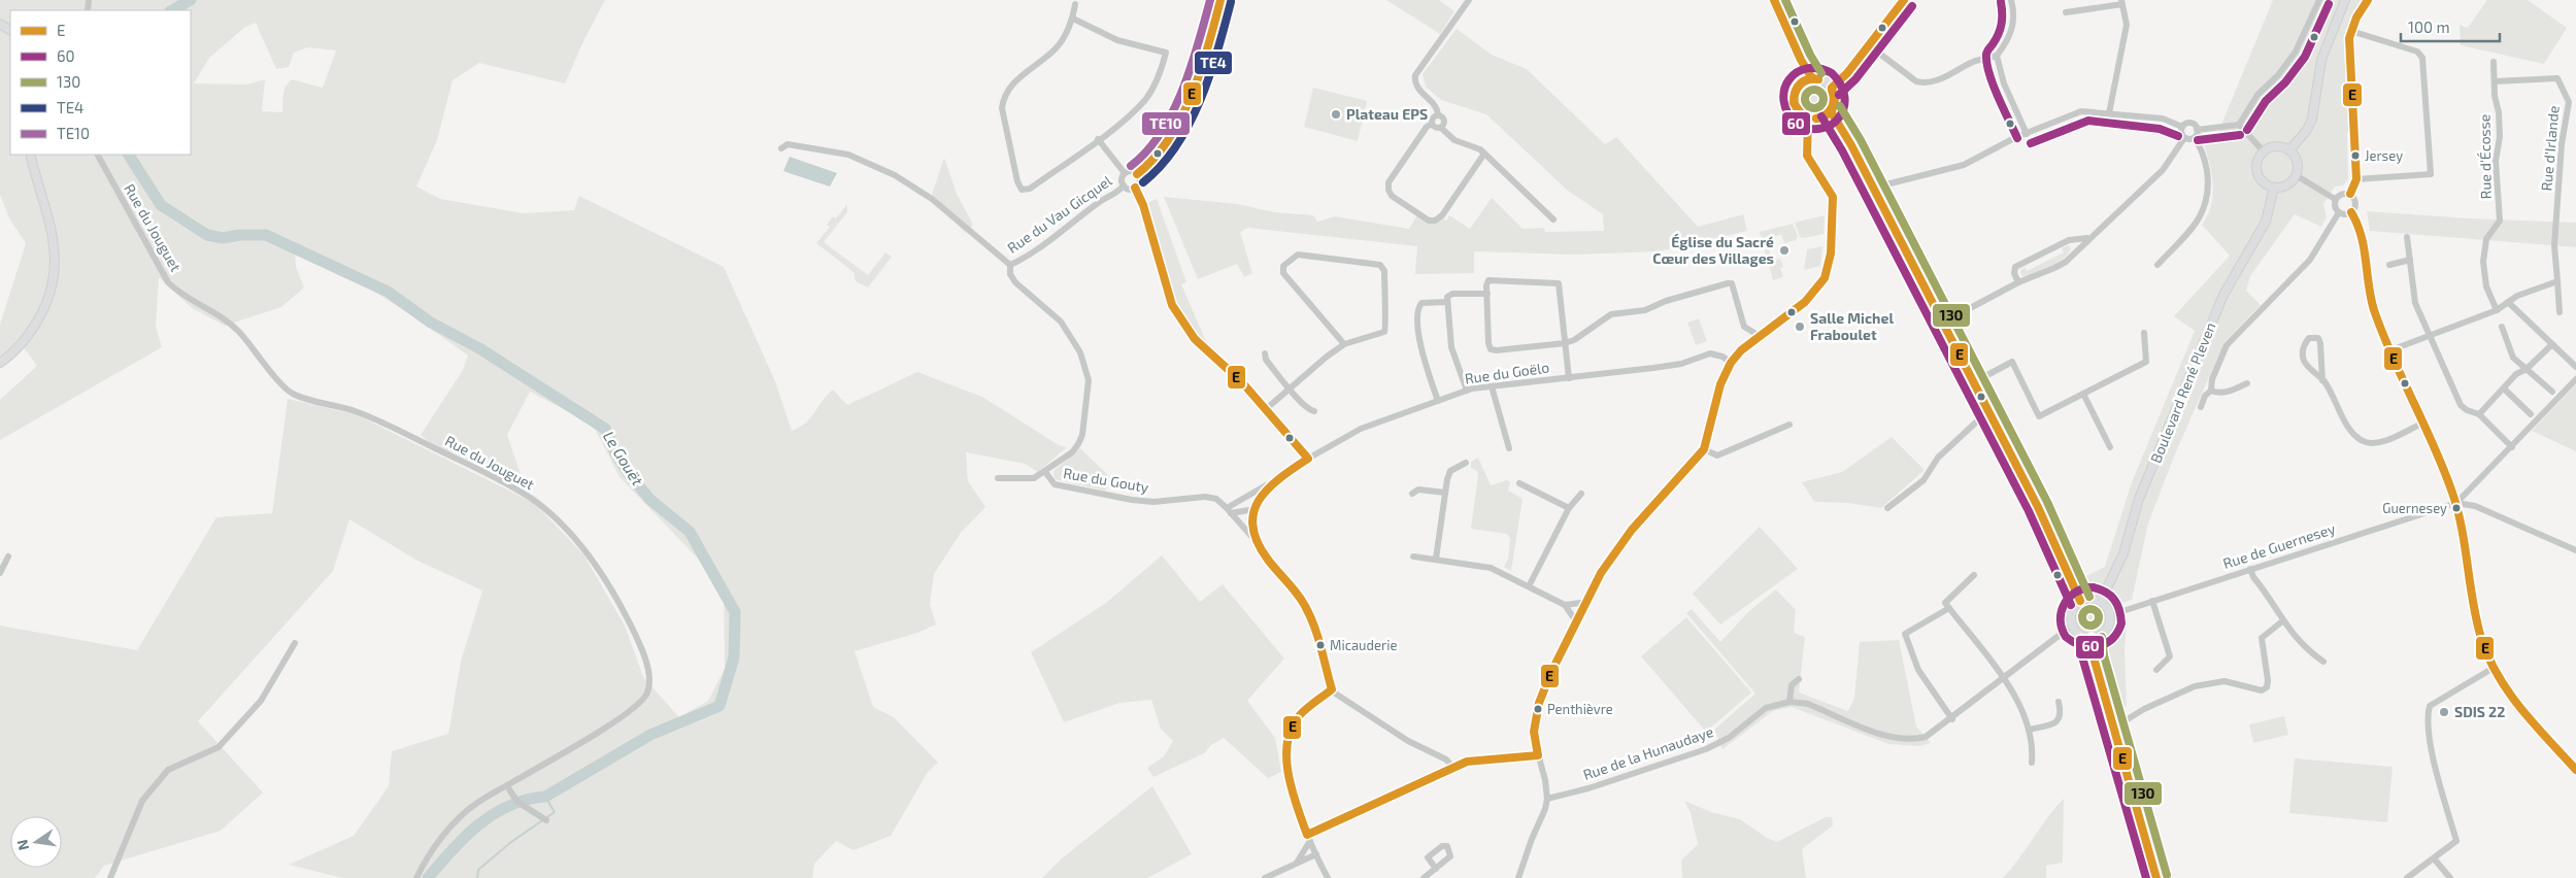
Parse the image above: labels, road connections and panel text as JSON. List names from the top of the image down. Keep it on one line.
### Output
{"streets":{"main road":["Boulevard René Pleven"],"street":["Rue d'Irlande","Rue d'Écosse","Rue du Vau Gicquel","Rue du Jouguet","Rue du Goëlo","Rue du Gouty","Rue de Guernesey","Rue de la Hunaudaye"]},"crossings":[["Rue d'Irlande","Rue d'Écosse"],["Rue du Goëlo","Rue du Gouty"],["Boulevard René Pleven","Rue de Guernesey"],["Boulevard René Pleven","Rue de la Hunaudaye"],["Rue de Guernesey","Rue de la Hunaudaye"]],"water":["Le Gouët"],"places":["Plateau EPS","Jersey","Église du Sacré Cœur des Villages","Salle Michel Fraboulet","Guernesey","Micauderie","Penthièvre","SDIS 22"],"lines":["transit line E","transit line 130","transit line TE10","transit line 60","transit line TE4"],"legend":["E","60","130","TE4","TE10"],"scale_bar":"100 m","north":"left"}
